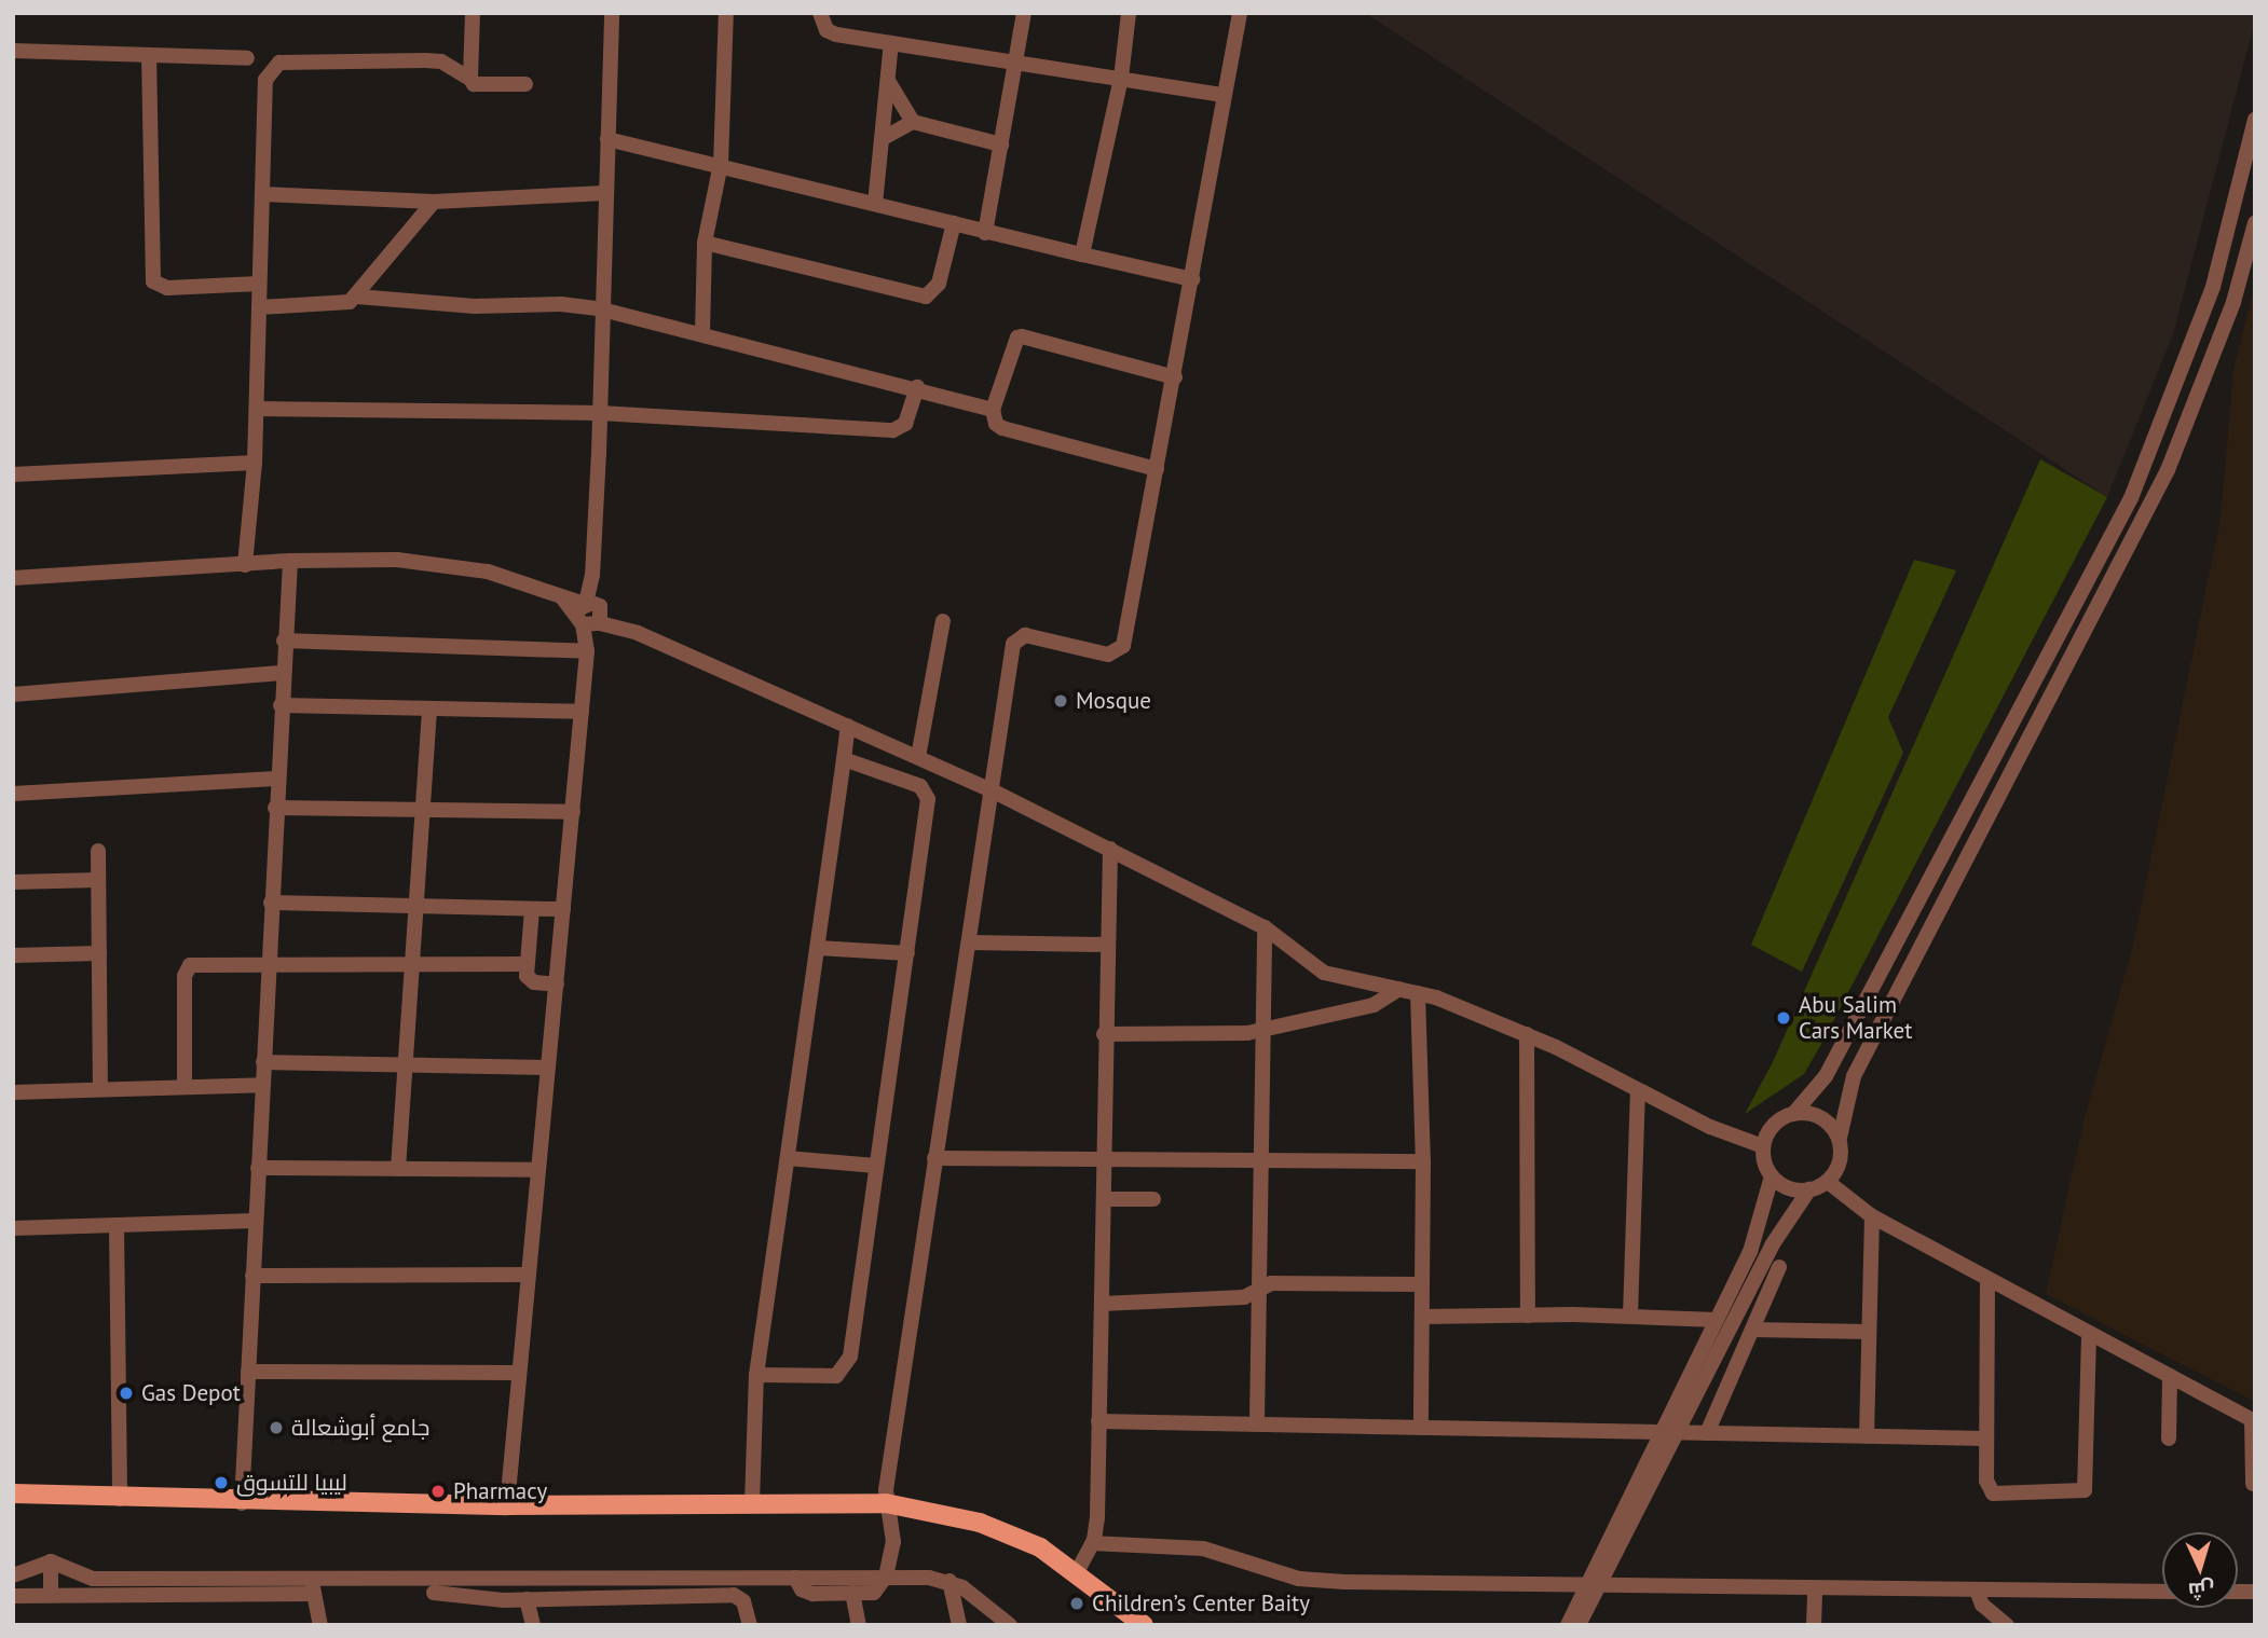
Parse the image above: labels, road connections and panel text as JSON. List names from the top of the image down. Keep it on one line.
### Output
{"places":["Mosque","Abu Salim Cars Market","Gas Depot","جامع أبوشعالة","ليبيا للتسوق","Pharmacy","Children’s Center Baity"],"north":"bottom"}
